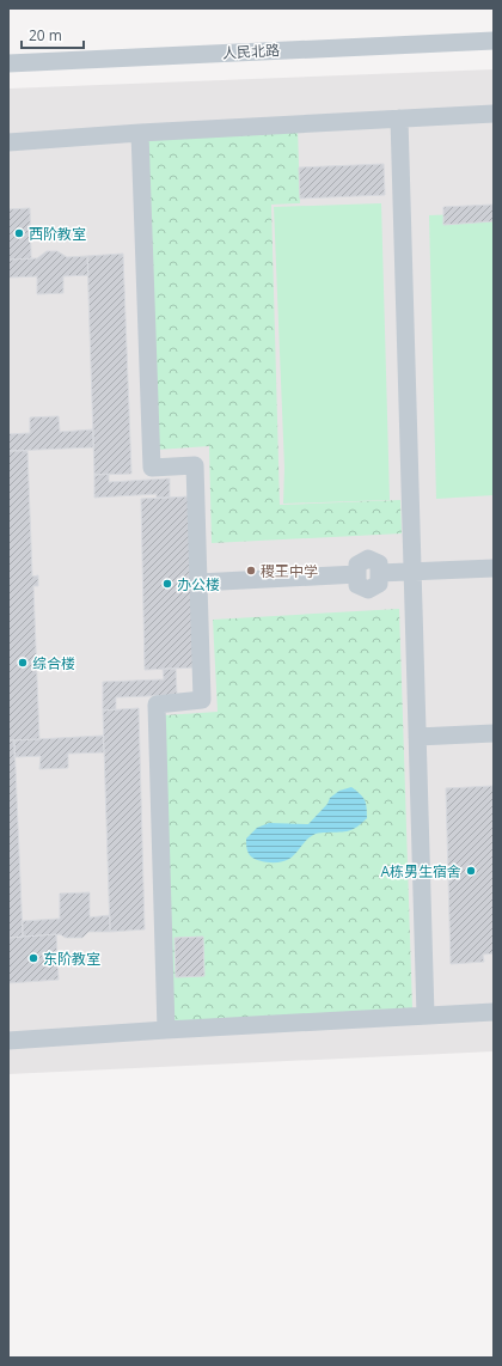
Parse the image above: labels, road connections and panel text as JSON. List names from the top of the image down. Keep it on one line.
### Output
{"streets":{"street":["人民北路"]},"places":["西阶教室","稷王中学","办公楼","综合楼","A栋男生宿舍","东阶教室"],"scale_bar":"20 m"}
